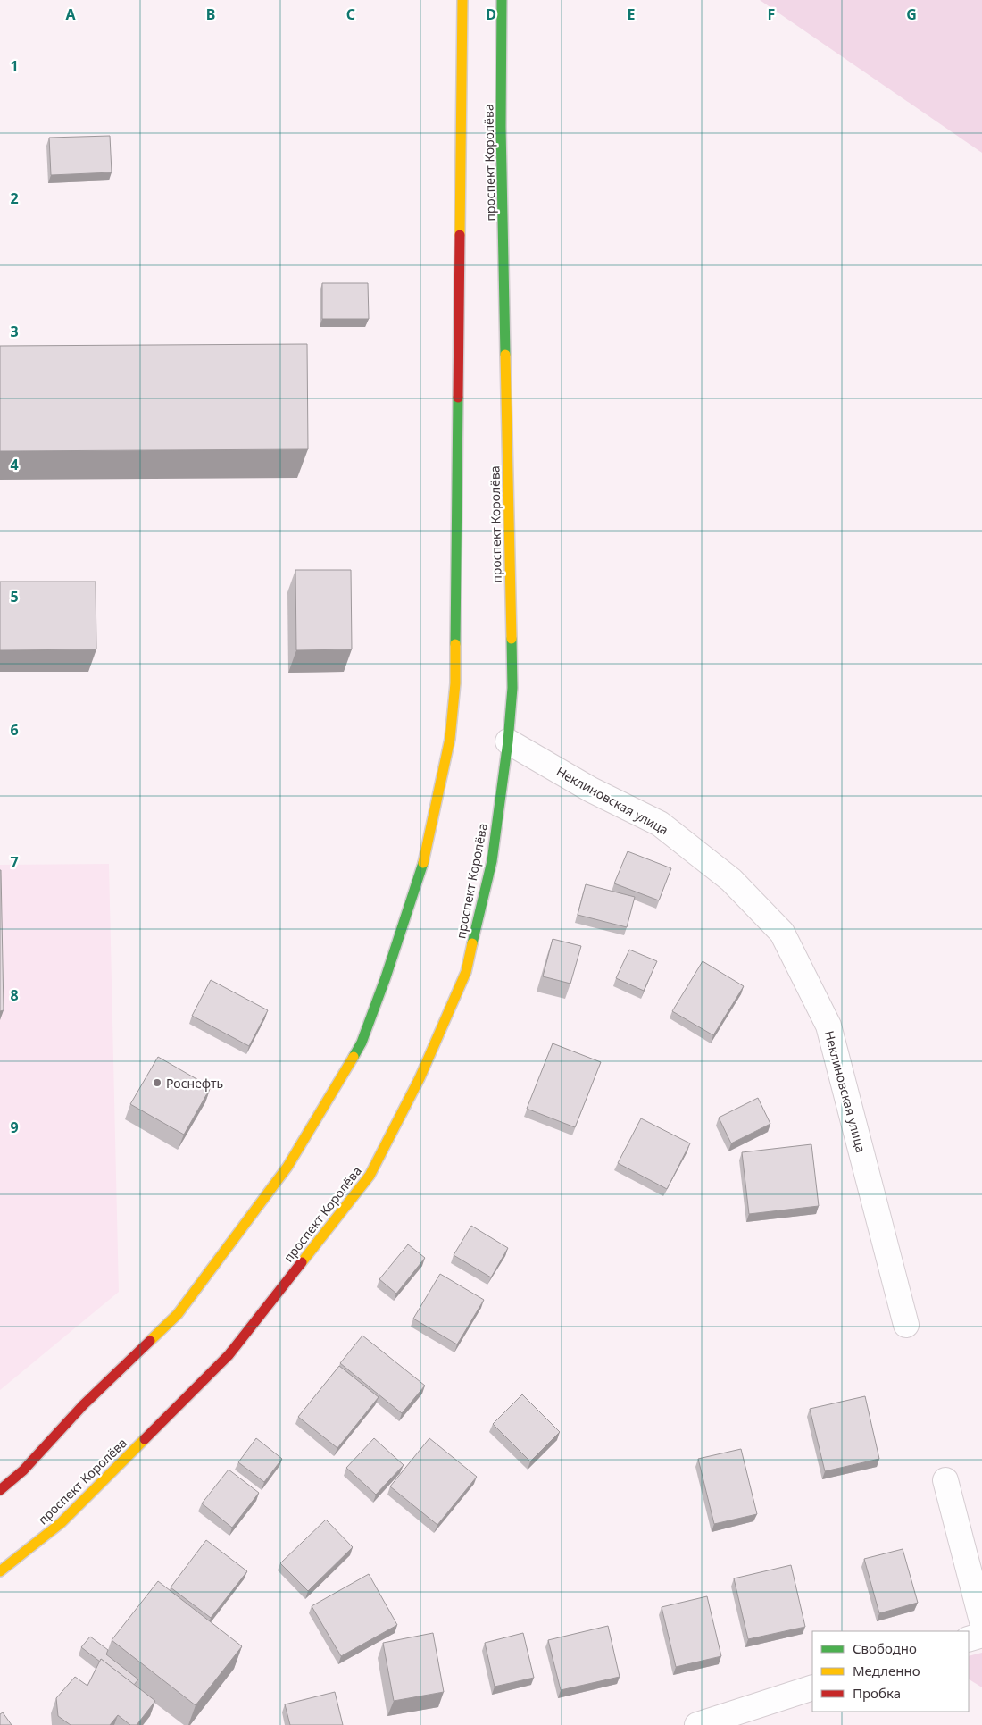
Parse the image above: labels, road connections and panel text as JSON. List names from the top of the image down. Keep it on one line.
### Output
{"streets":{"main road":["проспект Королёва"],"street":["Неклиновская улица"]},"crossings":[["проспект Королёва","Неклиновская улица"]],"places":["Роснефть"],"legend":["Свободно","Медленно","Пробка"],"grid":{"columns":["A","B","C","D","E","F","G"],"rows":["1","2","3","4","5","6","7","8","9"]}}
